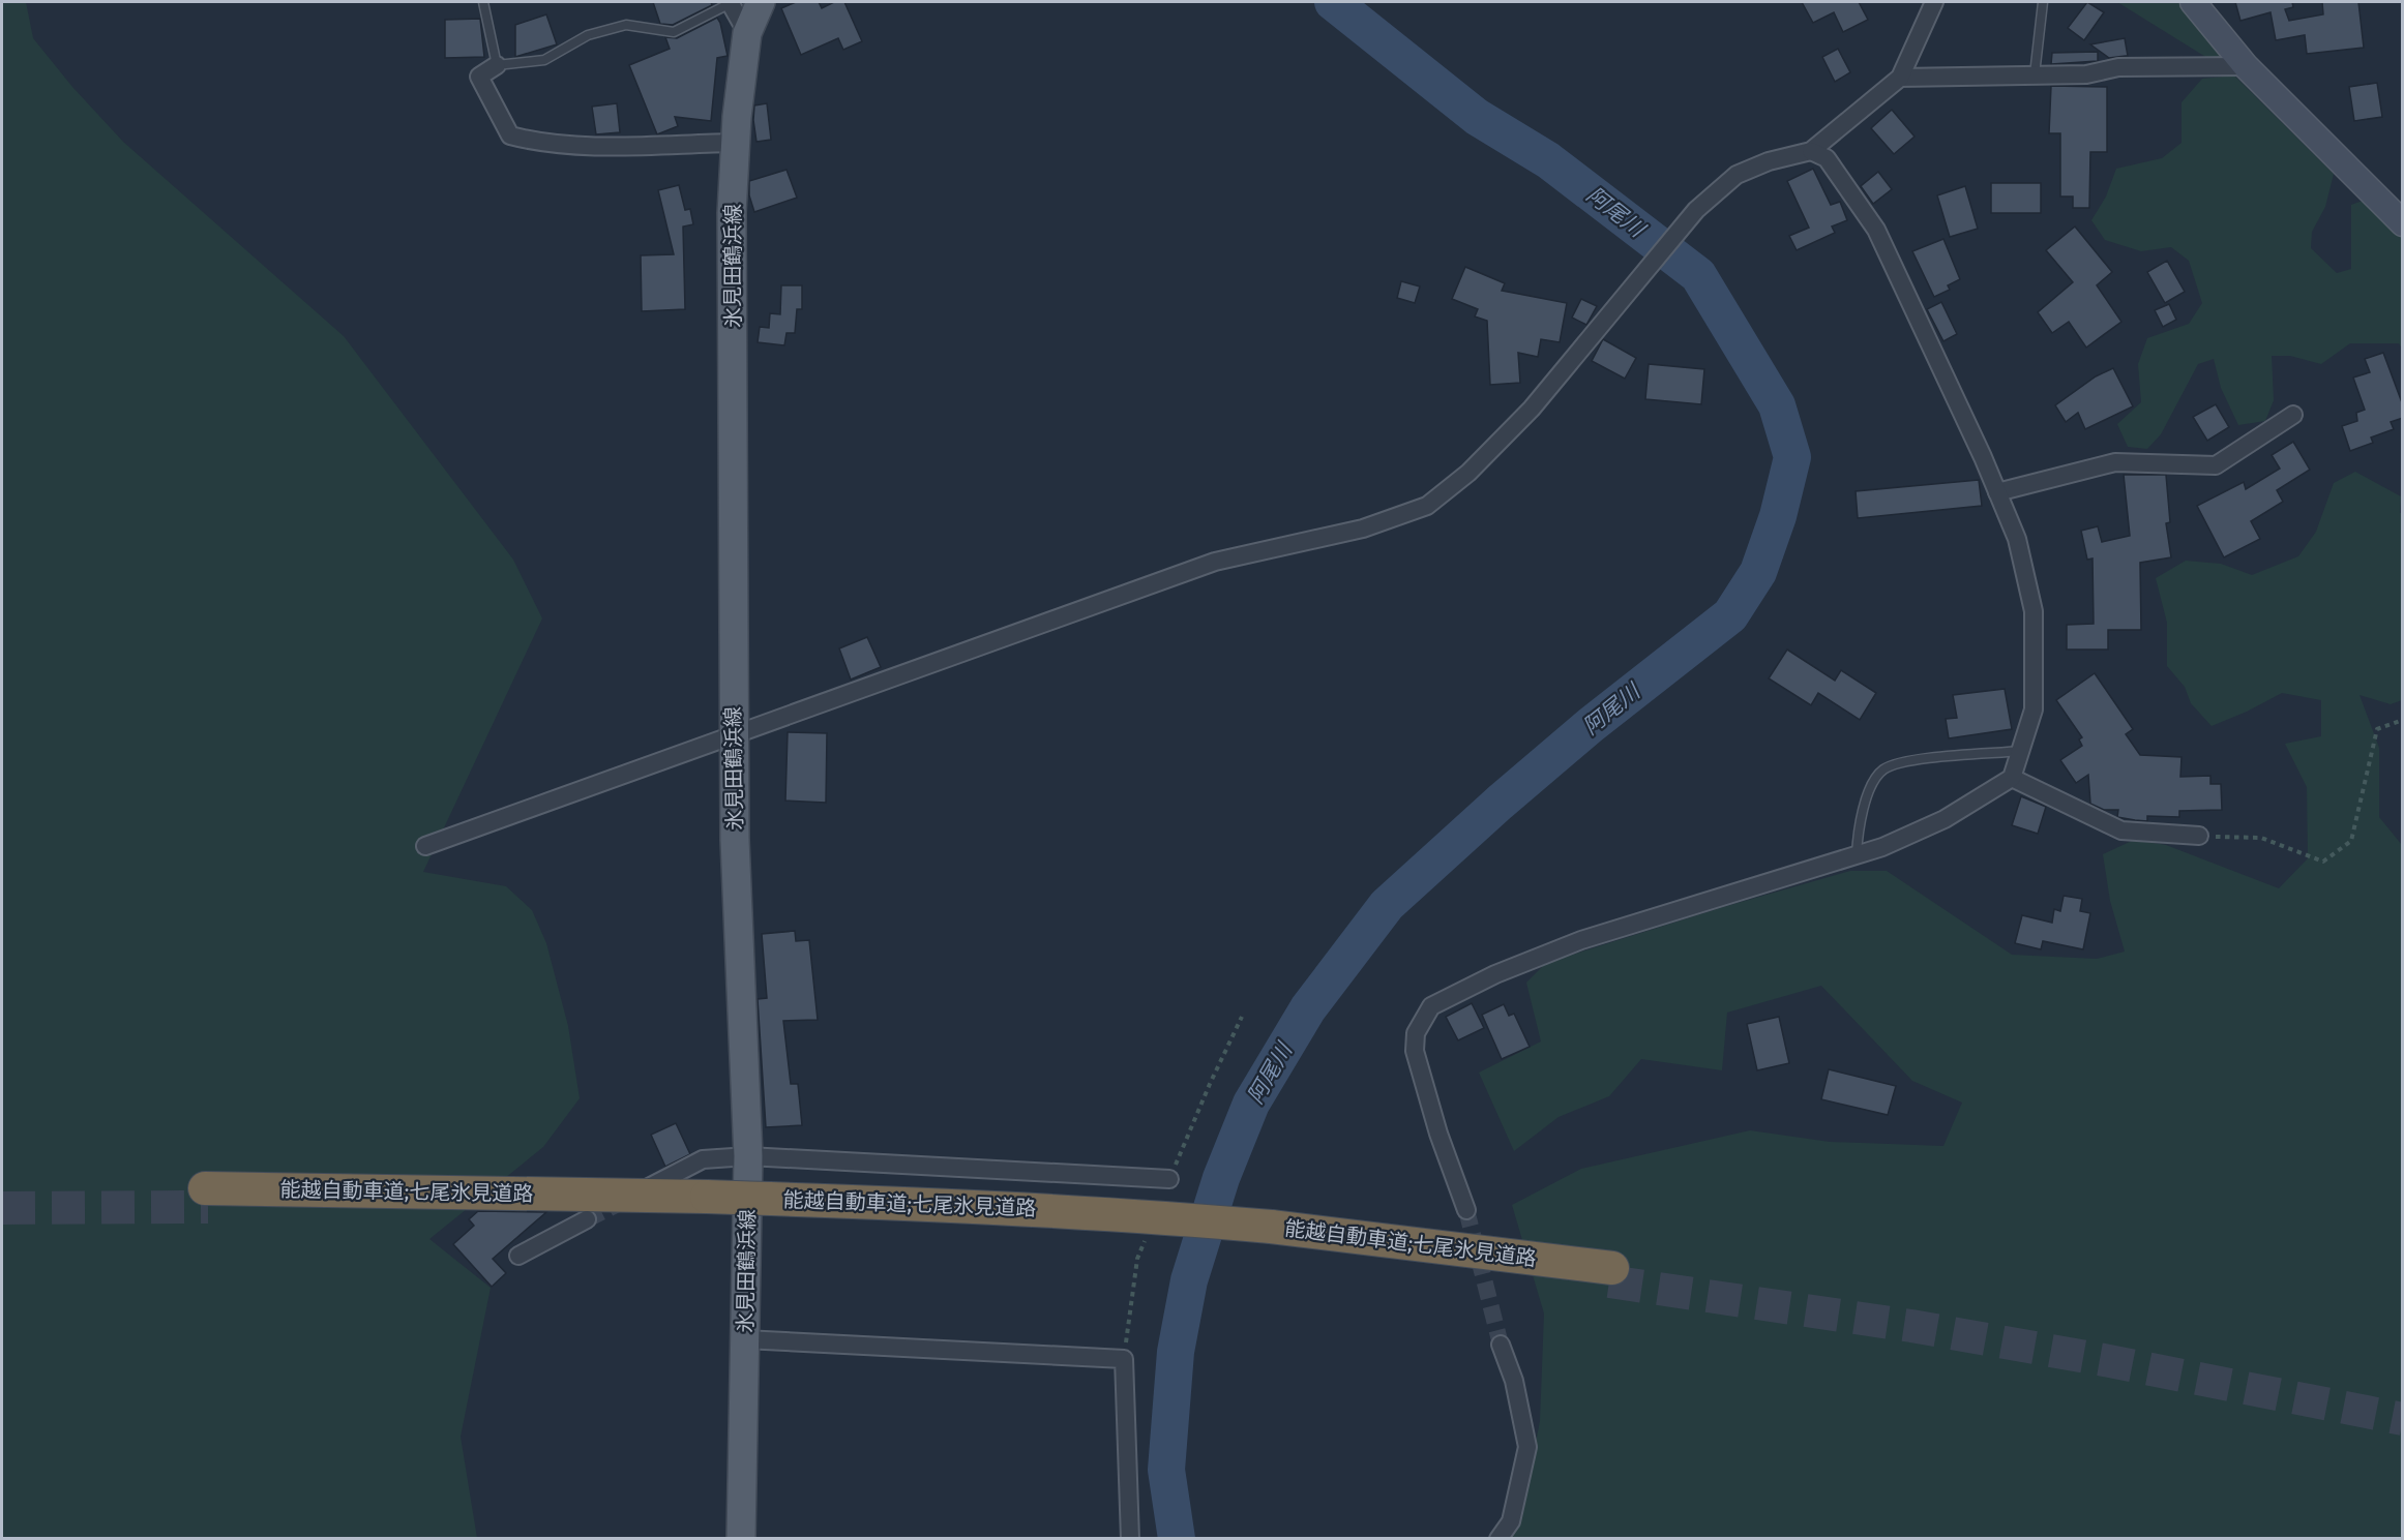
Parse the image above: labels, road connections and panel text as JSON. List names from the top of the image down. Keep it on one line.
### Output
{"streets":{"highway":["能越自動車道;七尾氷見道路"],"main road":["氷見田鶴浜線"]},"water":["阿尾川"]}
